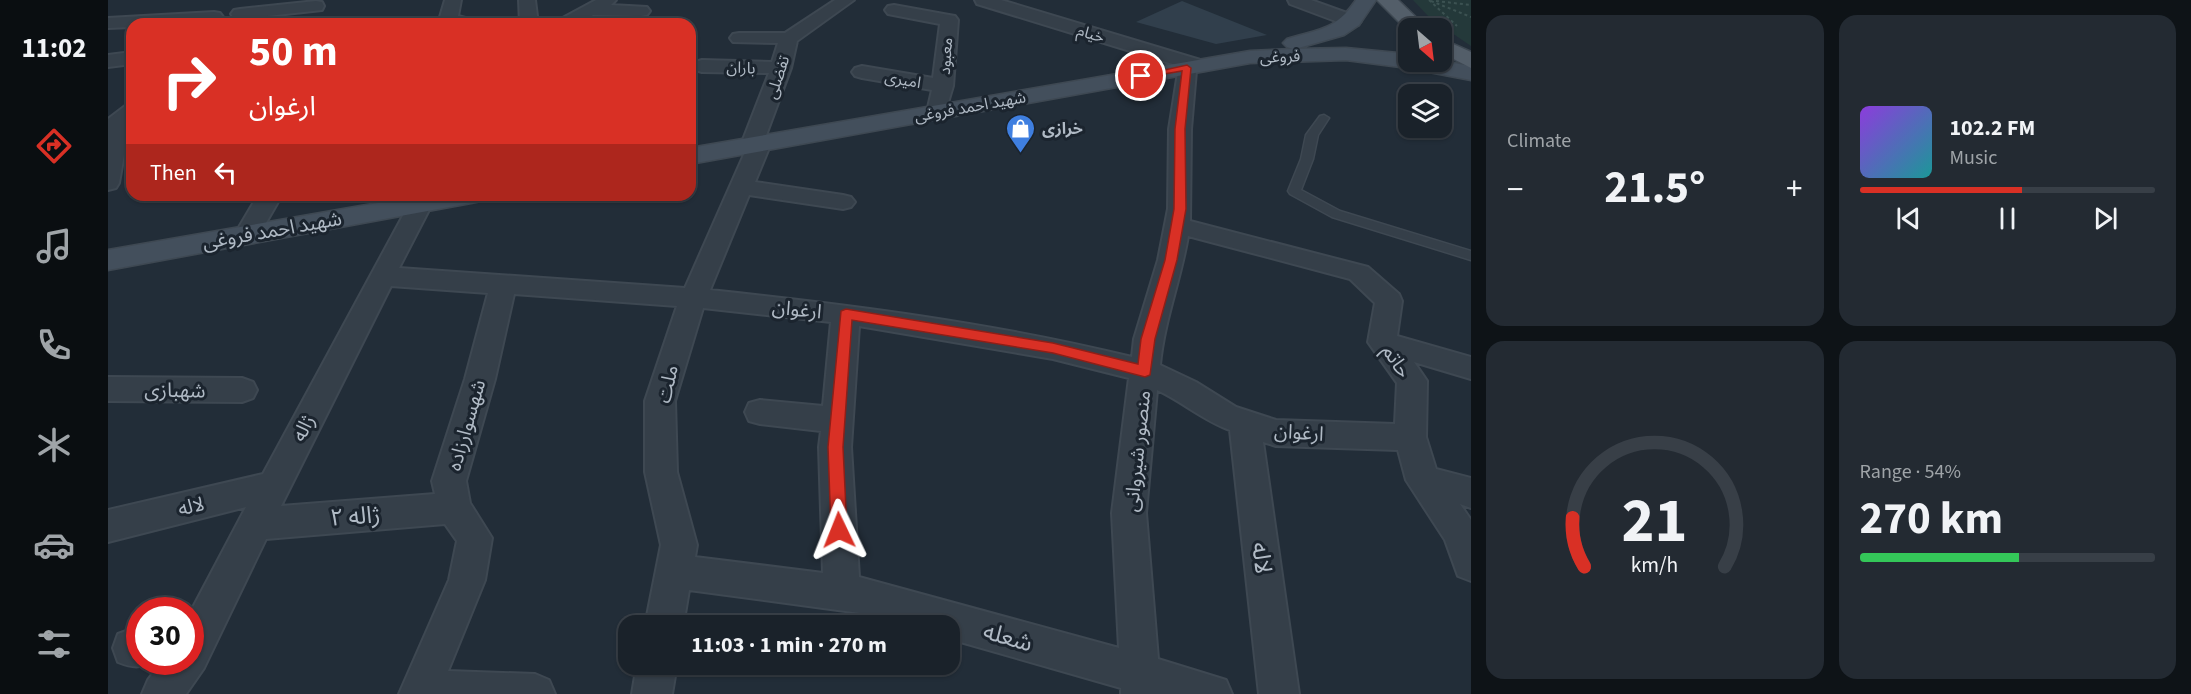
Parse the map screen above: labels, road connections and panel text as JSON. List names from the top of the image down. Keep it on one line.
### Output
{"streets":{"main road":["فروغی","شهید احمد فروغی"],"street":["خیام","معبود","باران","تفضلی","امیری","ارغوان","حاتم","ملت","شهبازی","شهسوارزاده","ژاله","منصور شیروانی","لاله","ژاله ۲","شعله"]},"crossings":[["خیام","شهید احمد فروغی"],["خیام","منصور شیروانی"],["معبود","امیری"],["معبود","شهید احمد فروغی"],["فروغی","شهید احمد فروغی"],["باران","تفضلی"],["تفضلی","شهید احمد فروغی"],["تفضلی","ملت"],["شهید احمد فروغی","ملت"],["شهید احمد فروغی","ژاله"],["شهید احمد فروغی","منصور شیروانی"],["ارغوان","حاتم"],["ارغوان","ملت"],["ارغوان","شهسوارزاده"],["ارغوان","ژاله"],["ارغوان","منصور شیروانی"],["ارغوان","لاله"],["حاتم","منصور شیروانی"],["ملت","شعله"],["شهسوارزاده","ژاله ۲"],["ژاله","لاله"],["ژاله","ژاله ۲"],["منصور شیروانی","شعله"]],"places":{"shop":["خرازی"]},"north":"bottom right","page":{"tabs":"11:02","tile":["Climate",["Range · 54%","270 km"]],"turn":["50 m","ارغوان"],"song":["102.2 FM","Music"],"then":"Then","heat":["−","21.5°","+"],"limit":"30","trip":"11:03 · 1 min · 270 m","gauge":["21","km/h"]}}
